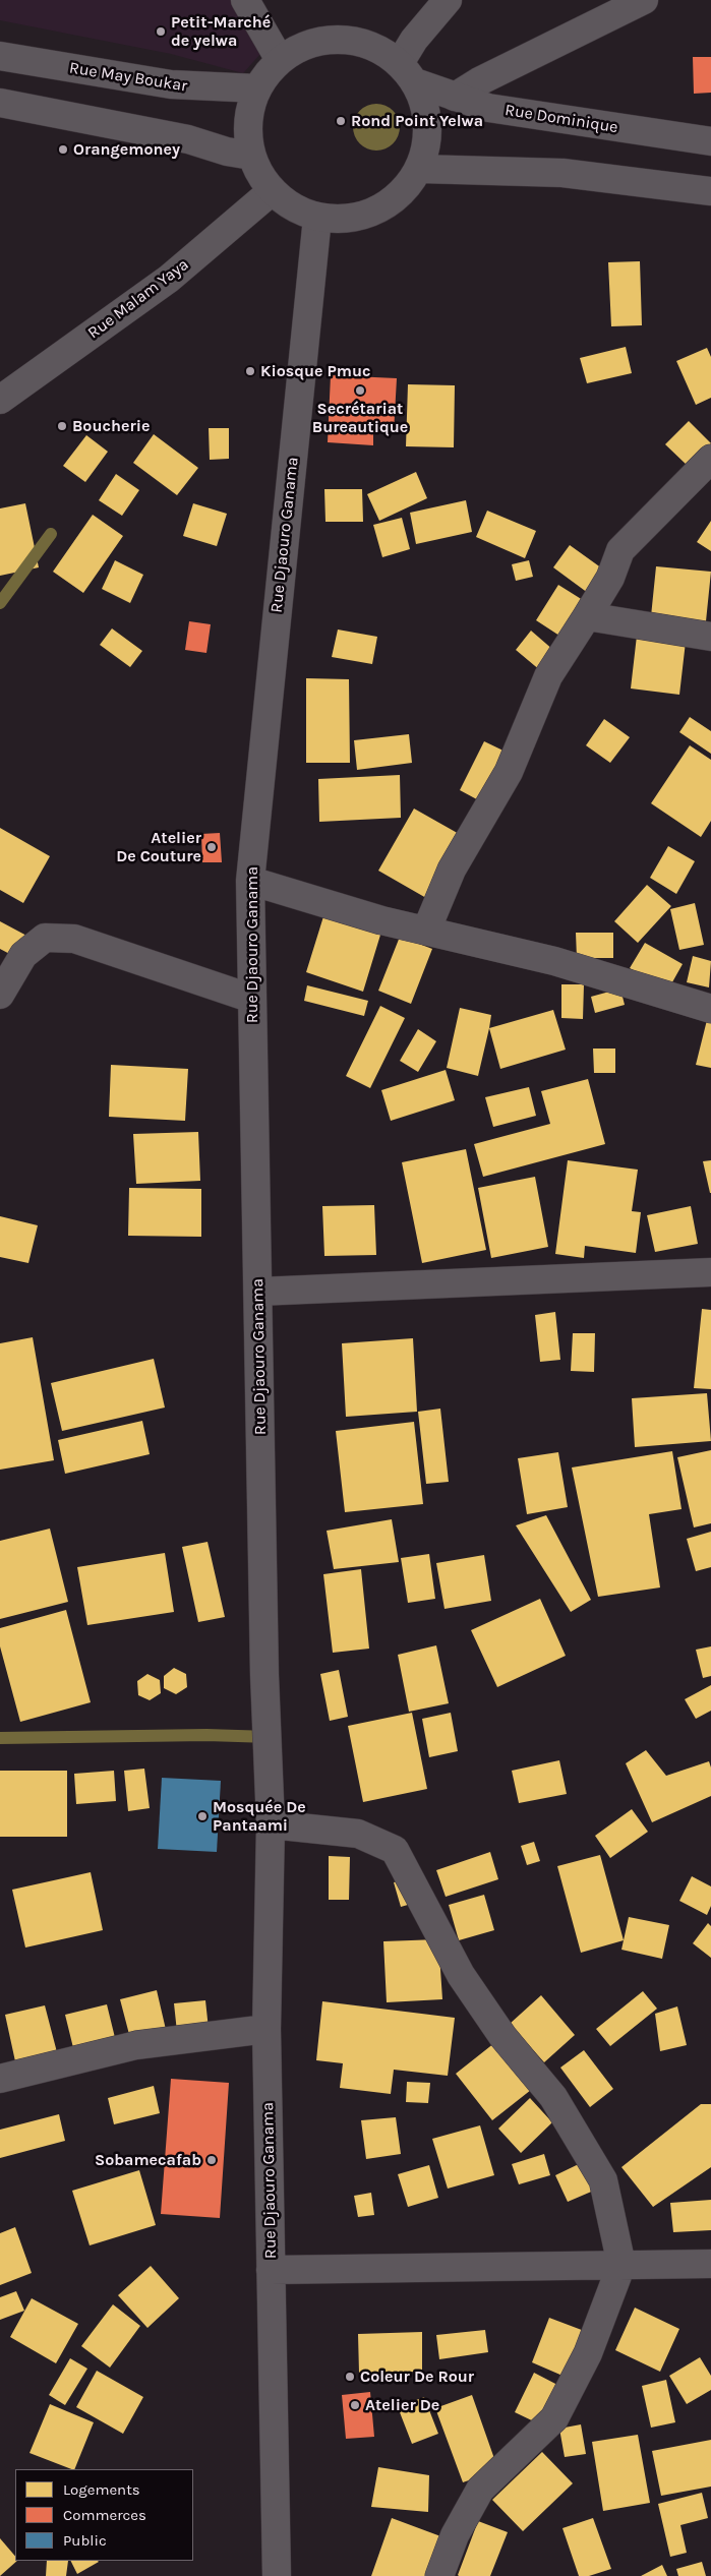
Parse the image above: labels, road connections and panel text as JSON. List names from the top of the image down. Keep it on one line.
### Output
{"streets":{"street":["Rue May Boukar","Rue Dominique","Rue Malam Yaya","Rue Djaouro Ganama"]},"crossings":[["Rue May Boukar","Rue Dominique"],["Rue May Boukar","Rue Malam Yaya"],["Rue May Boukar","Rue Djaouro Ganama"],["Rue Dominique","Rue Malam Yaya"],["Rue Dominique","Rue Djaouro Ganama"],["Rue Malam Yaya","Rue Djaouro Ganama"]],"places":["Petit-Marché de yelwa","Rond Point Yelwa","Orangemoney","Kiosque Pmuc","Secrétariat Bureautique","Boucherie","Atelier De Couture","Mosquée De Pantaami","Sobamecafab","Coleur De Rour","Atelier De"],"legend":["Logements","Commerces","Public"]}
